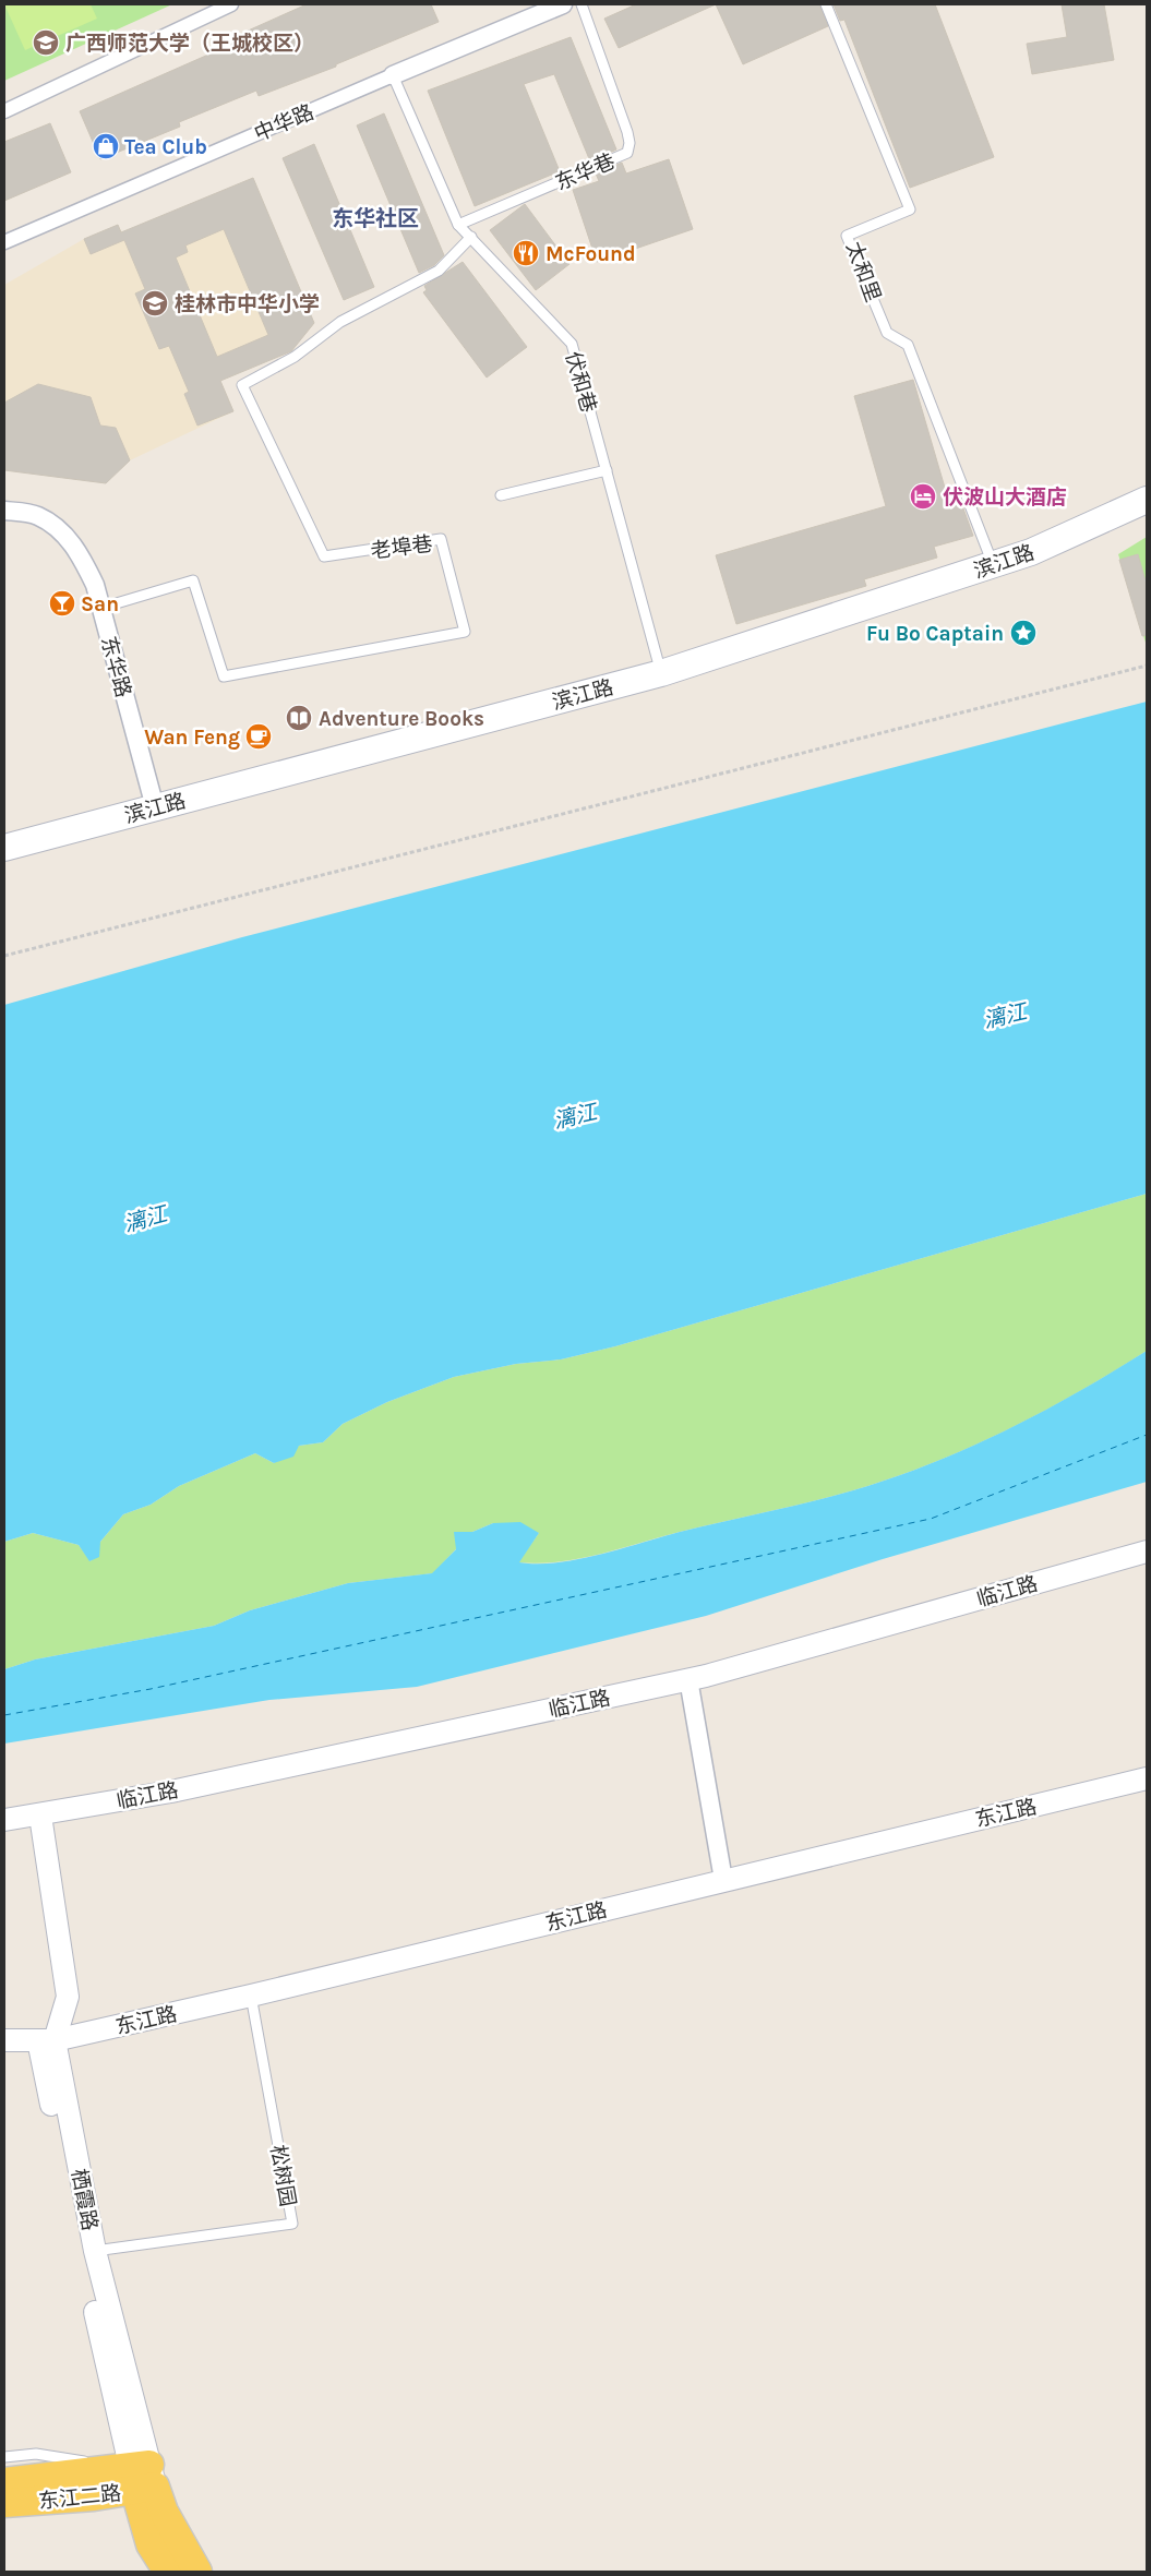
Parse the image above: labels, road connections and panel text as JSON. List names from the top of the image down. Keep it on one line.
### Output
{"streets":{"main road":["滨江路","栖霞路","东江二路"],"street":["中华路","东华路","临江路","东江路"],"lane":["东华巷","太和里","伏和巷","老埠巷","松树园"]},"crossings":[["中华路","伏和巷"],["东华巷","伏和巷"],["太和里","滨江路"],["伏和巷","老埠巷"],["伏和巷","滨江路"],["老埠巷","东华路"],["滨江路","东华路"],["临江路","栖霞路"],["东江路","松树园"],["东江路","栖霞路"],["松树园","栖霞路"],["栖霞路","东江二路"]],"districts":["东华社区"],"water":["漓江"],"places":{"school or university":["广西师范大学（王城校区）","桂林市中华小学"],"shop":["Tea Club"],"restaurant":["McFound"],"hotel":["伏波山大酒店"],"bar":["San"],"place":["Fu Bo Captain"],"library":["Adventure Books"],"cafe":["Wan Feng"]}}
